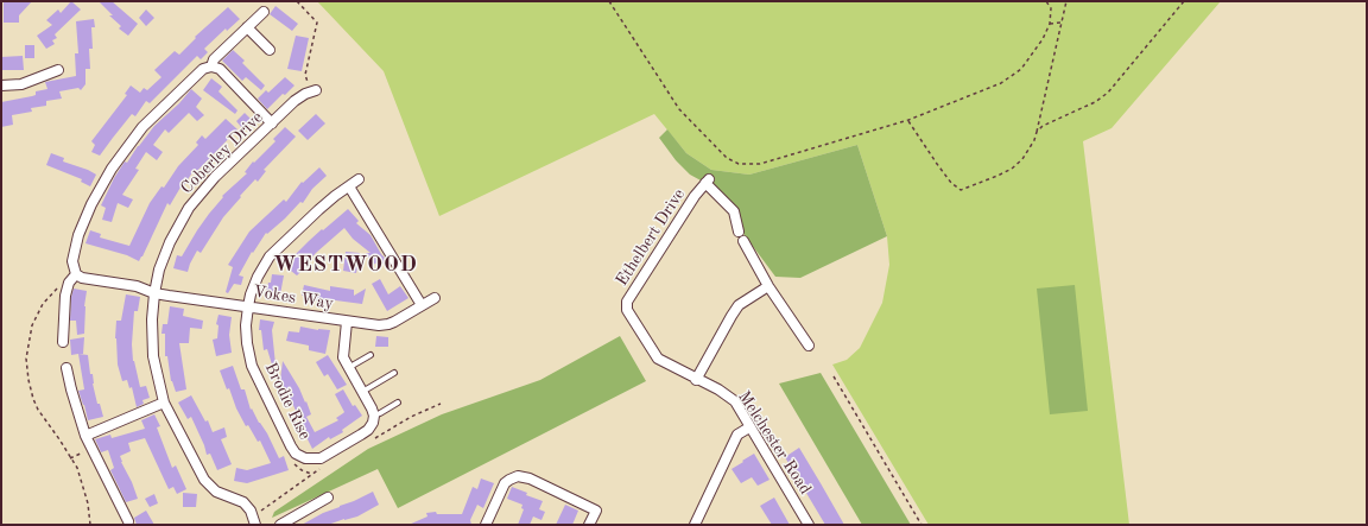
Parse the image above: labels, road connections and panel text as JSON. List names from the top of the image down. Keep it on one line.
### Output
{"streets":{"street":["Coberley Drive","Ethelbert Drive","Vokes Way","Brodie Rise","Melchester Road"]},"crossings":[["Coberley Drive","Vokes Way"],["Ethelbert Drive","Melchester Road"],["Vokes Way","Brodie Rise"]],"districts":["WESTWOOD"]}
